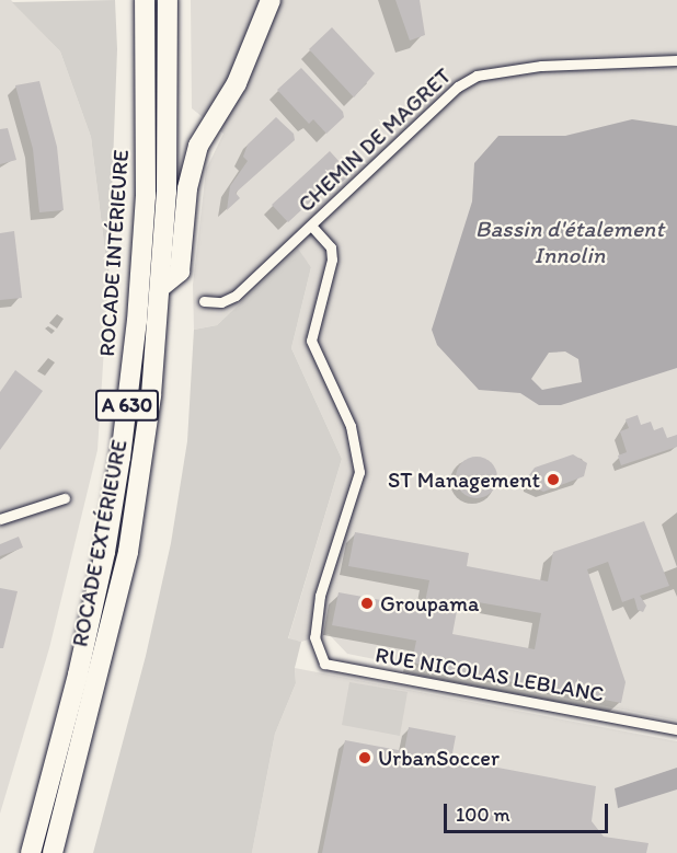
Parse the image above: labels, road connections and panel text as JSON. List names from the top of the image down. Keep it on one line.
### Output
{"streets":{"highway":["ROCADE INTÉRIEURE","A 630","ROCADE EXTÉRIEURE"],"street":["CHEMIN DE MAGRET","RUE NICOLAS LEBLANC"]},"crossings":[["CHEMIN DE MAGRET","RUE NICOLAS LEBLANC"]],"water":["Bassin d'étalement Innolin"],"places":["ST Management","Groupama","UrbanSoccer"],"scale_bar":"100 m"}
